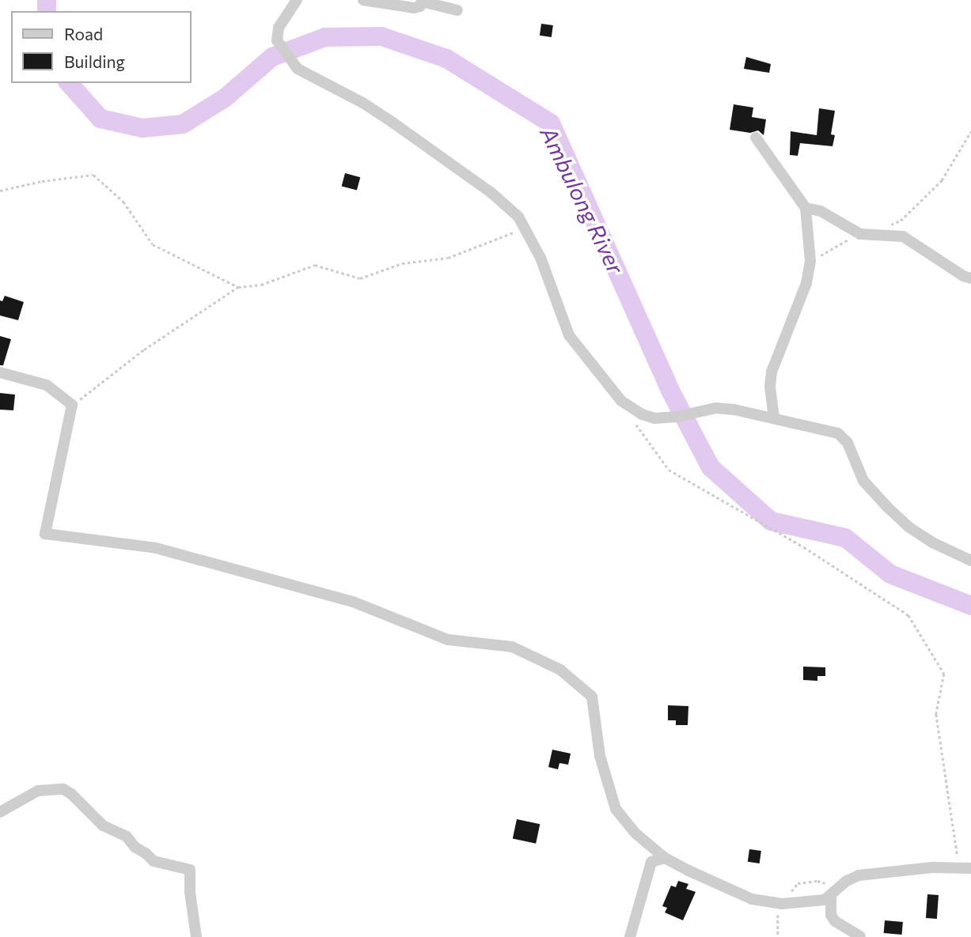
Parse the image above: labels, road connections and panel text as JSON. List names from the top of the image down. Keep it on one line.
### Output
{"water":["Ambulong River"],"legend":["Road","Building"]}
